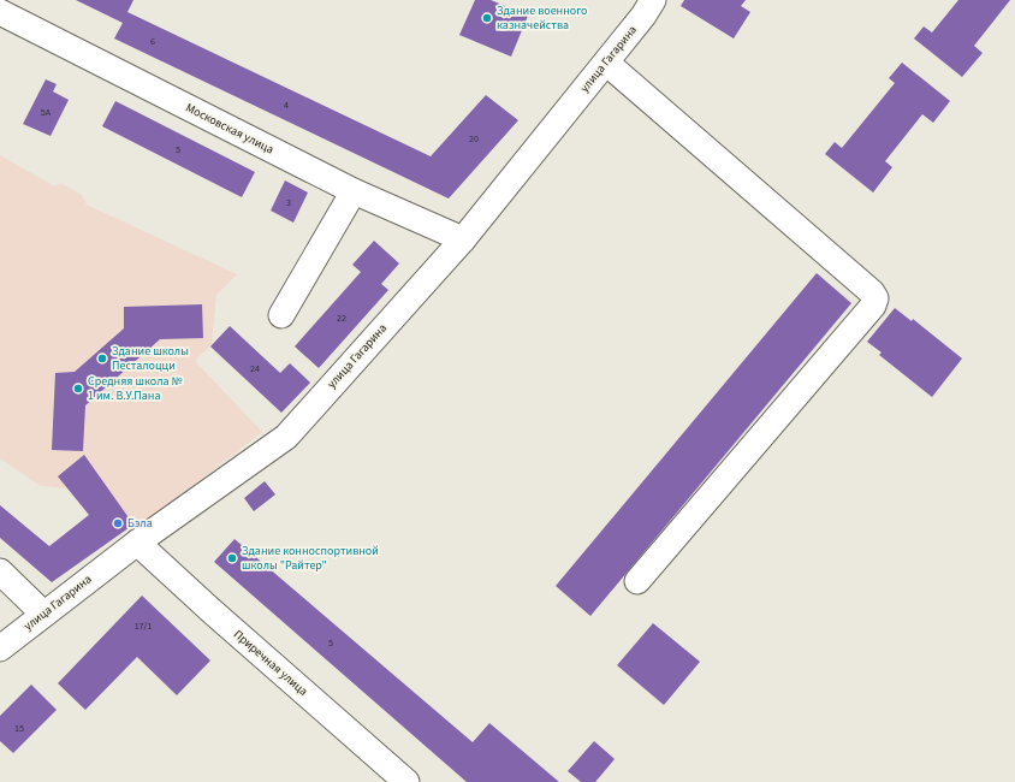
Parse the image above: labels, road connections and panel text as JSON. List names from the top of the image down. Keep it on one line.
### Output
{"streets":{"street":["улица Гагарина","Московская улица","Приречная улица"]},"crossings":[["улица Гагарина","Московская улица"],["улица Гагарина","Приречная улица"]],"places":["Здание военного казначейства","Здание школы Песталоцци","Средняя школа № 1 им. В.У.Пана","Бэла","Здание конноспортивной школы \"Райтер\""],"house_numbers":["6","4","5А","20","5","3","22","24","17/1","5","15"]}
